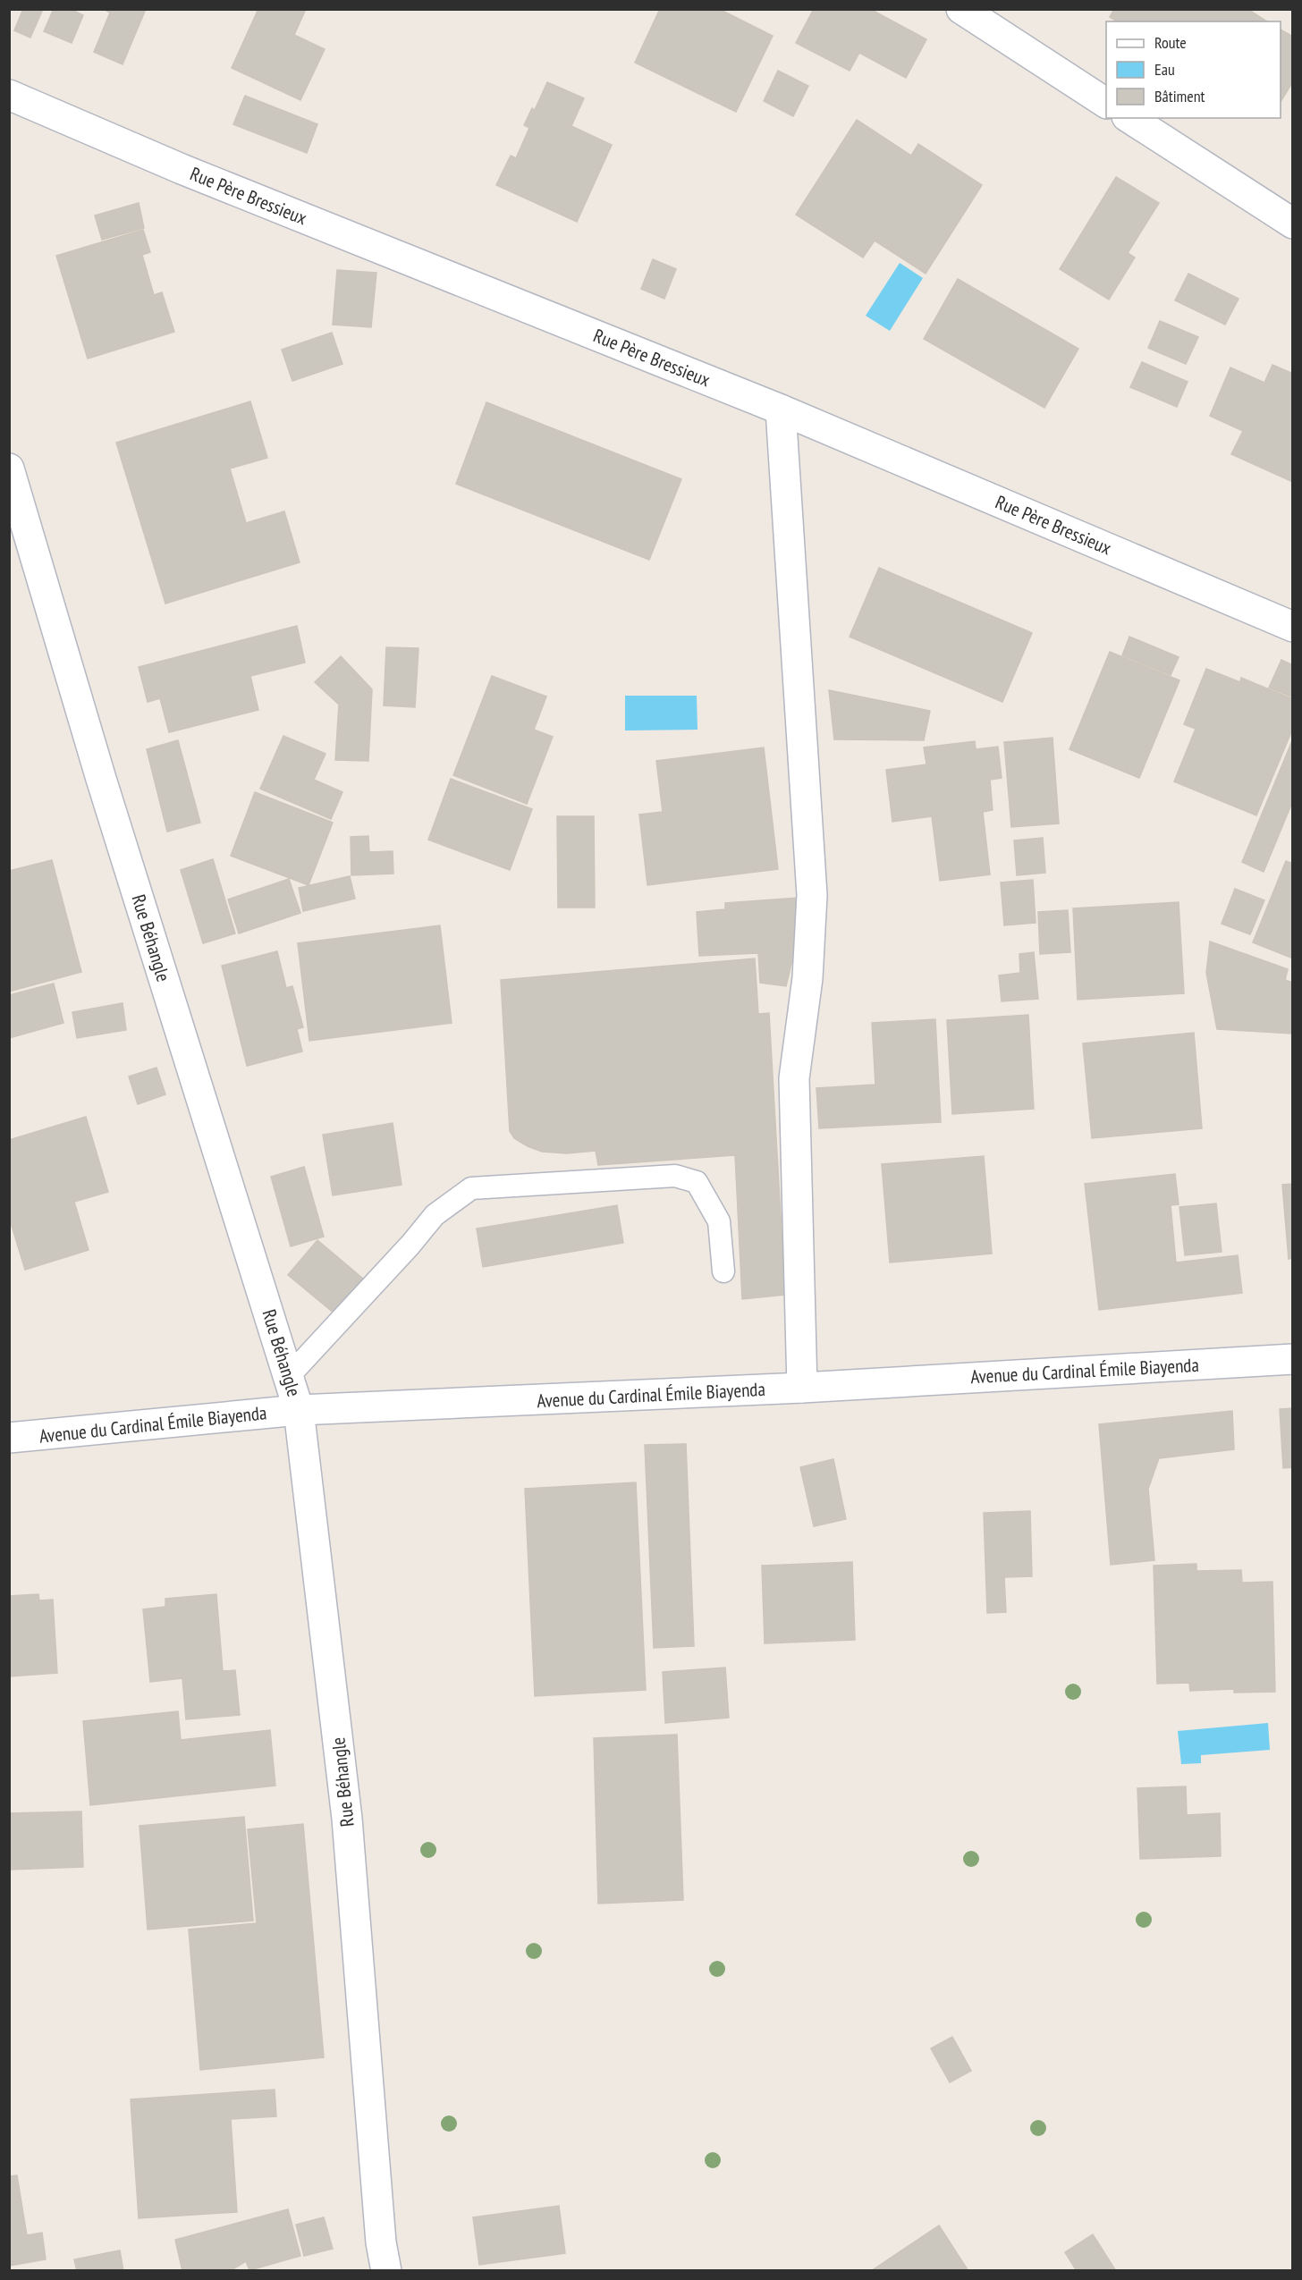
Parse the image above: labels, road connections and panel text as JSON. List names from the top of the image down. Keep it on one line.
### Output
{"streets":{"street":["Rue Père Bressieux","Rue Béhangle","Avenue du Cardinal Émile Biayenda"]},"crossings":[["Rue Béhangle","Avenue du Cardinal Émile Biayenda"]],"legend":["Route","Eau","Bâtiment"]}
